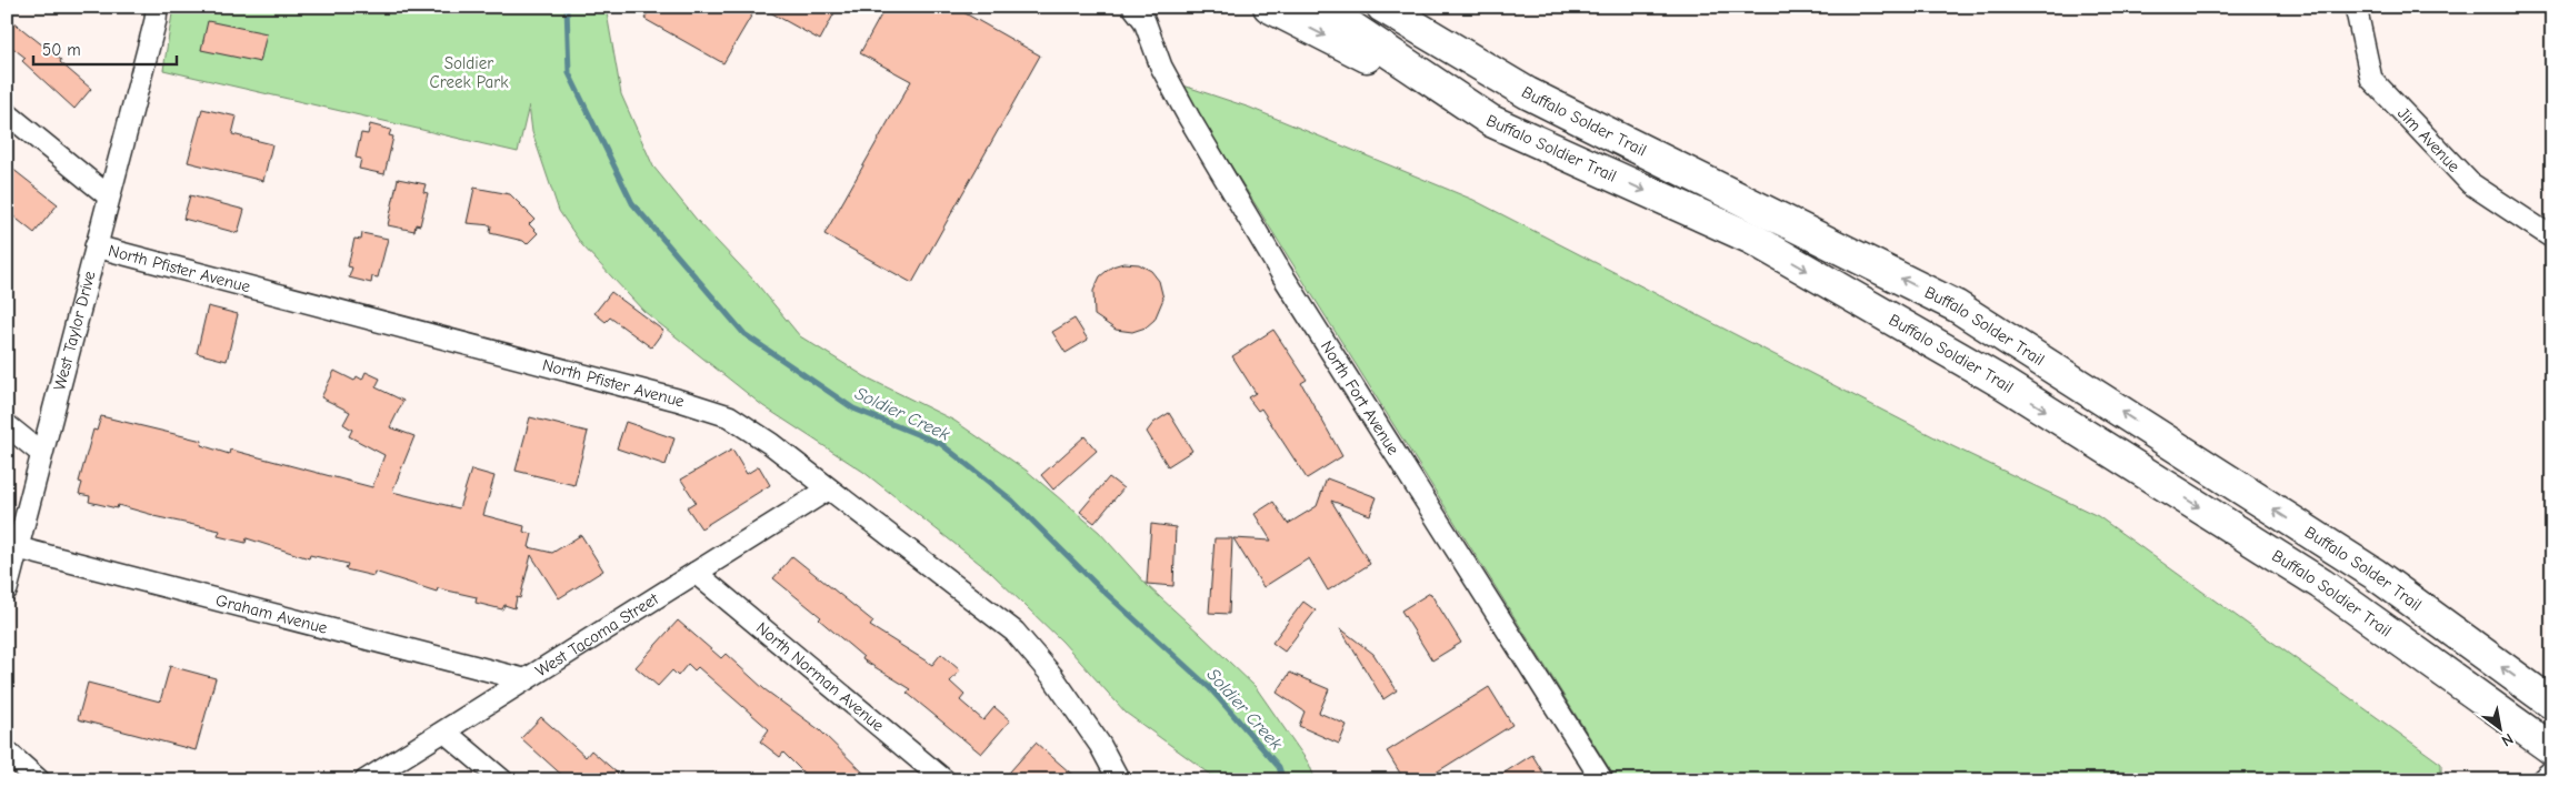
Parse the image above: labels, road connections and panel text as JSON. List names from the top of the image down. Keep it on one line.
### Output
{"streets":{"main road":["Buffalo Solder Trail","Buffalo Soldier Trail"],"street":["Jim Avenue","North Pfister Avenue","West Taylor Drive","North Fort Avenue","Graham Avenue","West Tacoma Street","North Norman Avenue"]},"crossings":[["North Pfister Avenue","West Taylor Drive"],["North Pfister Avenue","West Tacoma Street"],["West Taylor Drive","Graham Avenue"],["Graham Avenue","West Tacoma Street"],["West Tacoma Street","North Norman Avenue"]],"one_way":["Buffalo Solder Trail","Buffalo Soldier Trail"],"water":["Soldier Creek"],"parks":["Soldier Creek Park"],"scale_bar":"50 m","north":"bottom right"}
